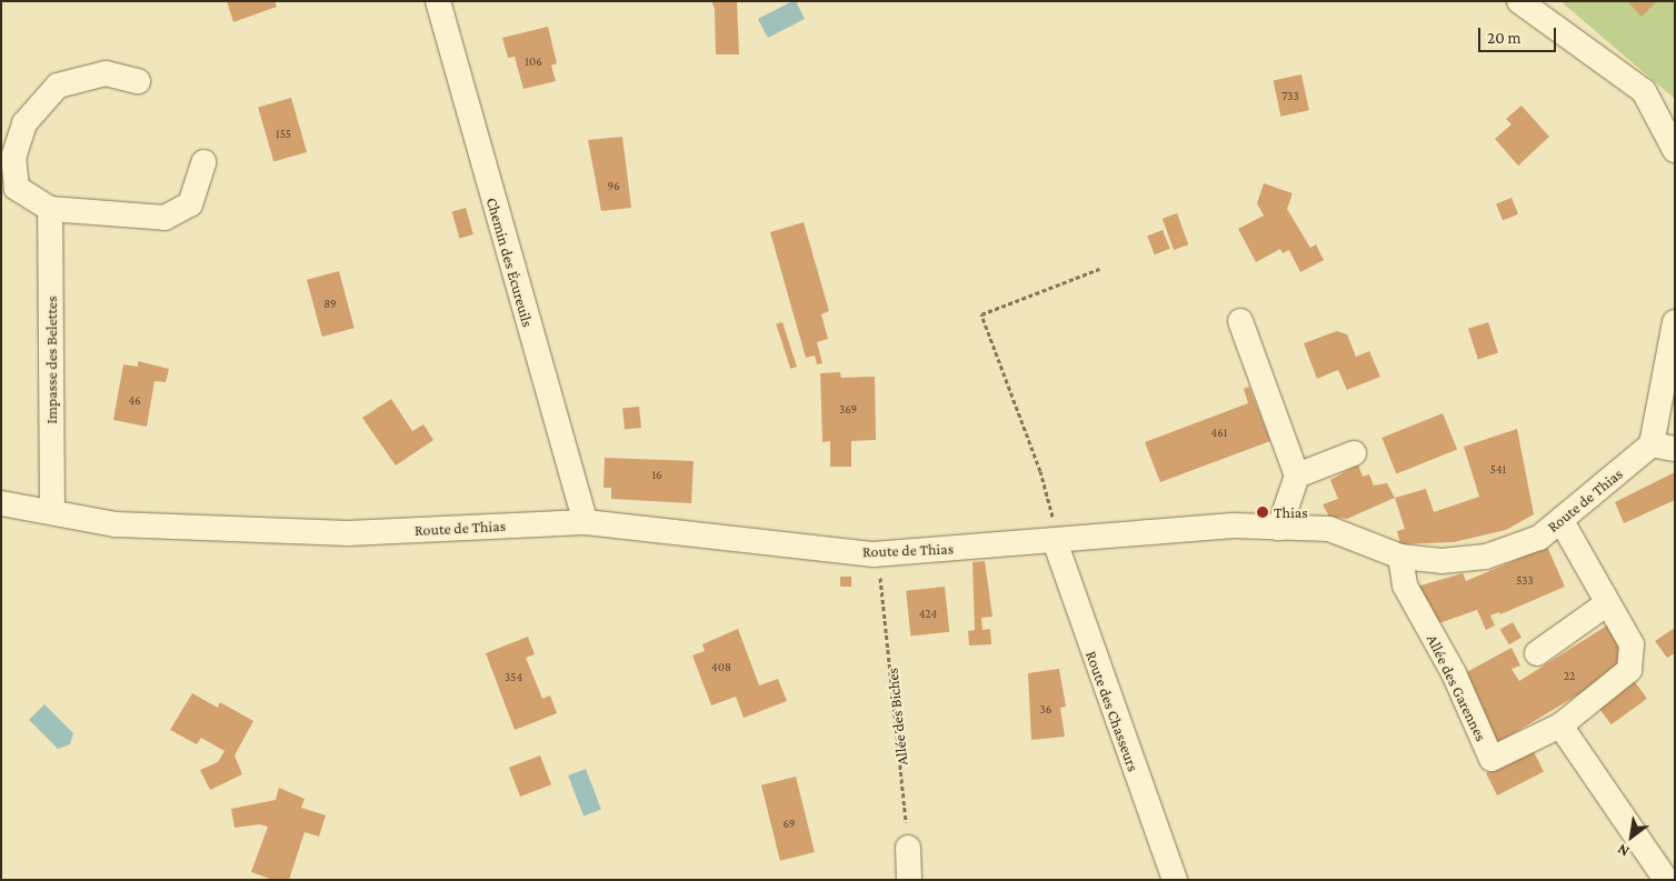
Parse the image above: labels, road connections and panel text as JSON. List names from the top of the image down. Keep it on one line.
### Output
{"streets":{"street":["Chemin des Écureuils","Impasse des Belettes","Route de Thias","Allée des Garennes","Route des Chasseurs"],"path":["Allée des Biches"]},"crossings":[["Chemin des Écureuils","Route de Thias"],["Impasse des Belettes","Route de Thias"],["Route de Thias","Allée des Garennes"],["Route de Thias","Route des Chasseurs"],["Route de Thias","Allée des Biches"]],"places":["Thias"],"house_numbers":["106","733","155","96","89","46","369","461","541","16","533","424","408","22","354","36","69"],"scale_bar":"20 m","north":"bottom left"}
